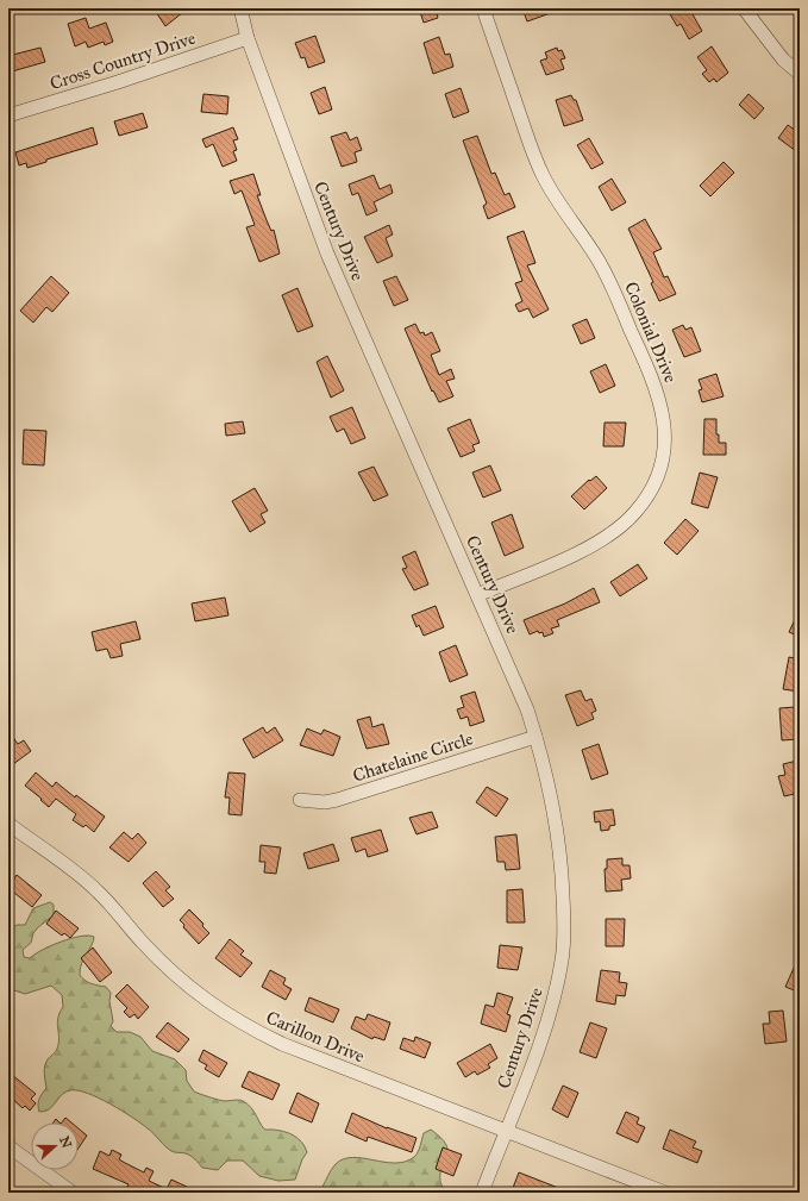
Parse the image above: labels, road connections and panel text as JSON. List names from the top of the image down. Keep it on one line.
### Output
{"streets":{"street":["Cross Country Drive","Century Drive","Colonial Drive","Chatelaine Circle","Carillon Drive"]},"crossings":[["Cross Country Drive","Century Drive"],["Century Drive","Colonial Drive"],["Century Drive","Chatelaine Circle"],["Century Drive","Carillon Drive"]],"north":"right"}
